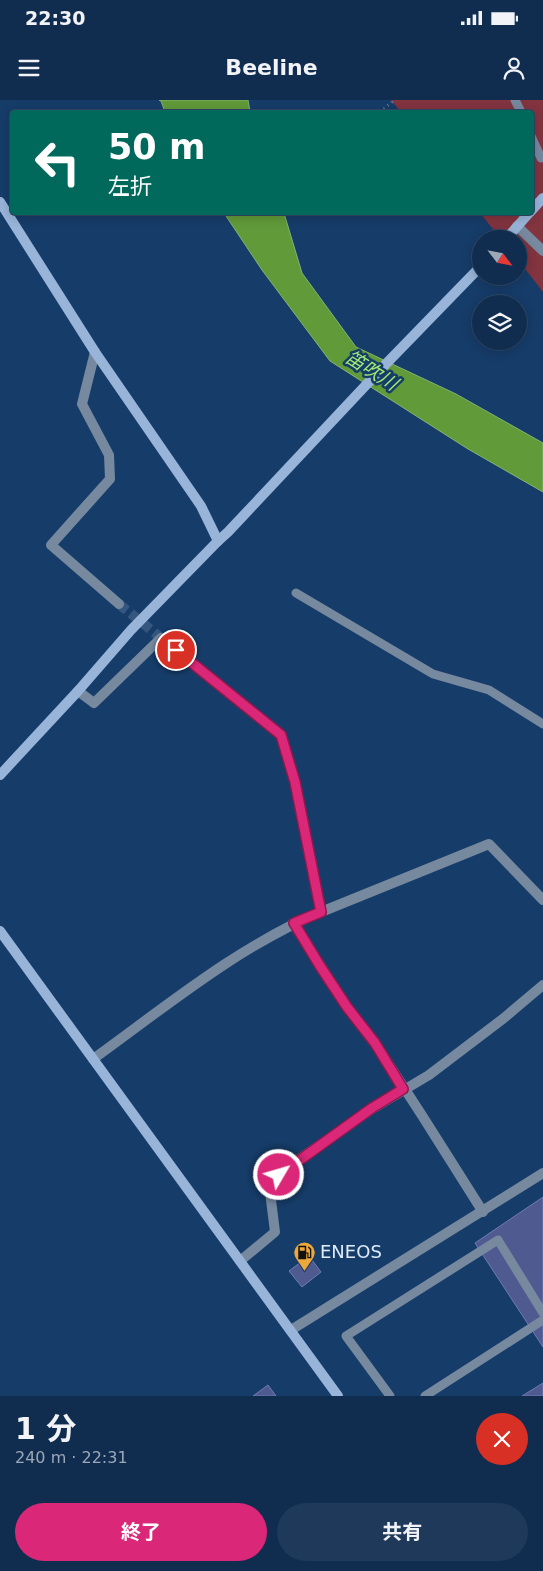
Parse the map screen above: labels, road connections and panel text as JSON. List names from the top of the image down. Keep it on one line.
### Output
{"water":["笛吹川"],"places":{"fuel station":["ENEOS"]},"north":"bottom right","page":{"status":"22:30","header":"Beeline","turn":["50 m","左折"],"heading":["1 分","240 m · 22:31"],"buttons":["終了","共有"]}}
